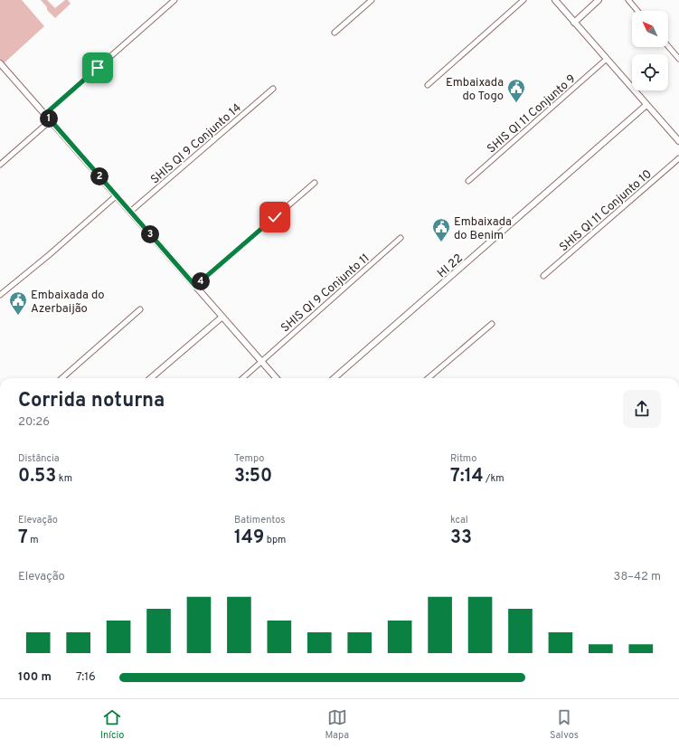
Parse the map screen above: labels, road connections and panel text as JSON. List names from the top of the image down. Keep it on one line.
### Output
{"streets":{"street":["SHIS QI 11 Conjunto 9","SHIS QI 9 Conjunto 14","SHIS QI 11 Conjunto 10","HI 22","SHIS QI 9 Conjunto 11"]},"places":{"public building":["Embaixada do Togo","Embaixada do Benim","Embaixada do Azerbaijão"]},"north":"top left","page":{"pins":["1","2","3","4"],"heading":["Corrida noturna","20:26"],"stats":[["Distância","0.53 km"],["Tempo","3:50"],["Ritmo","7:14 /km"],["Elevação","7 m"],["Batimentos","149 bpm"],["kcal","33"]],"chart":["Elevação","38–42 m"],"list":[{"name":"100 m","note":"7:16"}],"tabs":["Início","Mapa","Salvos"]}}
